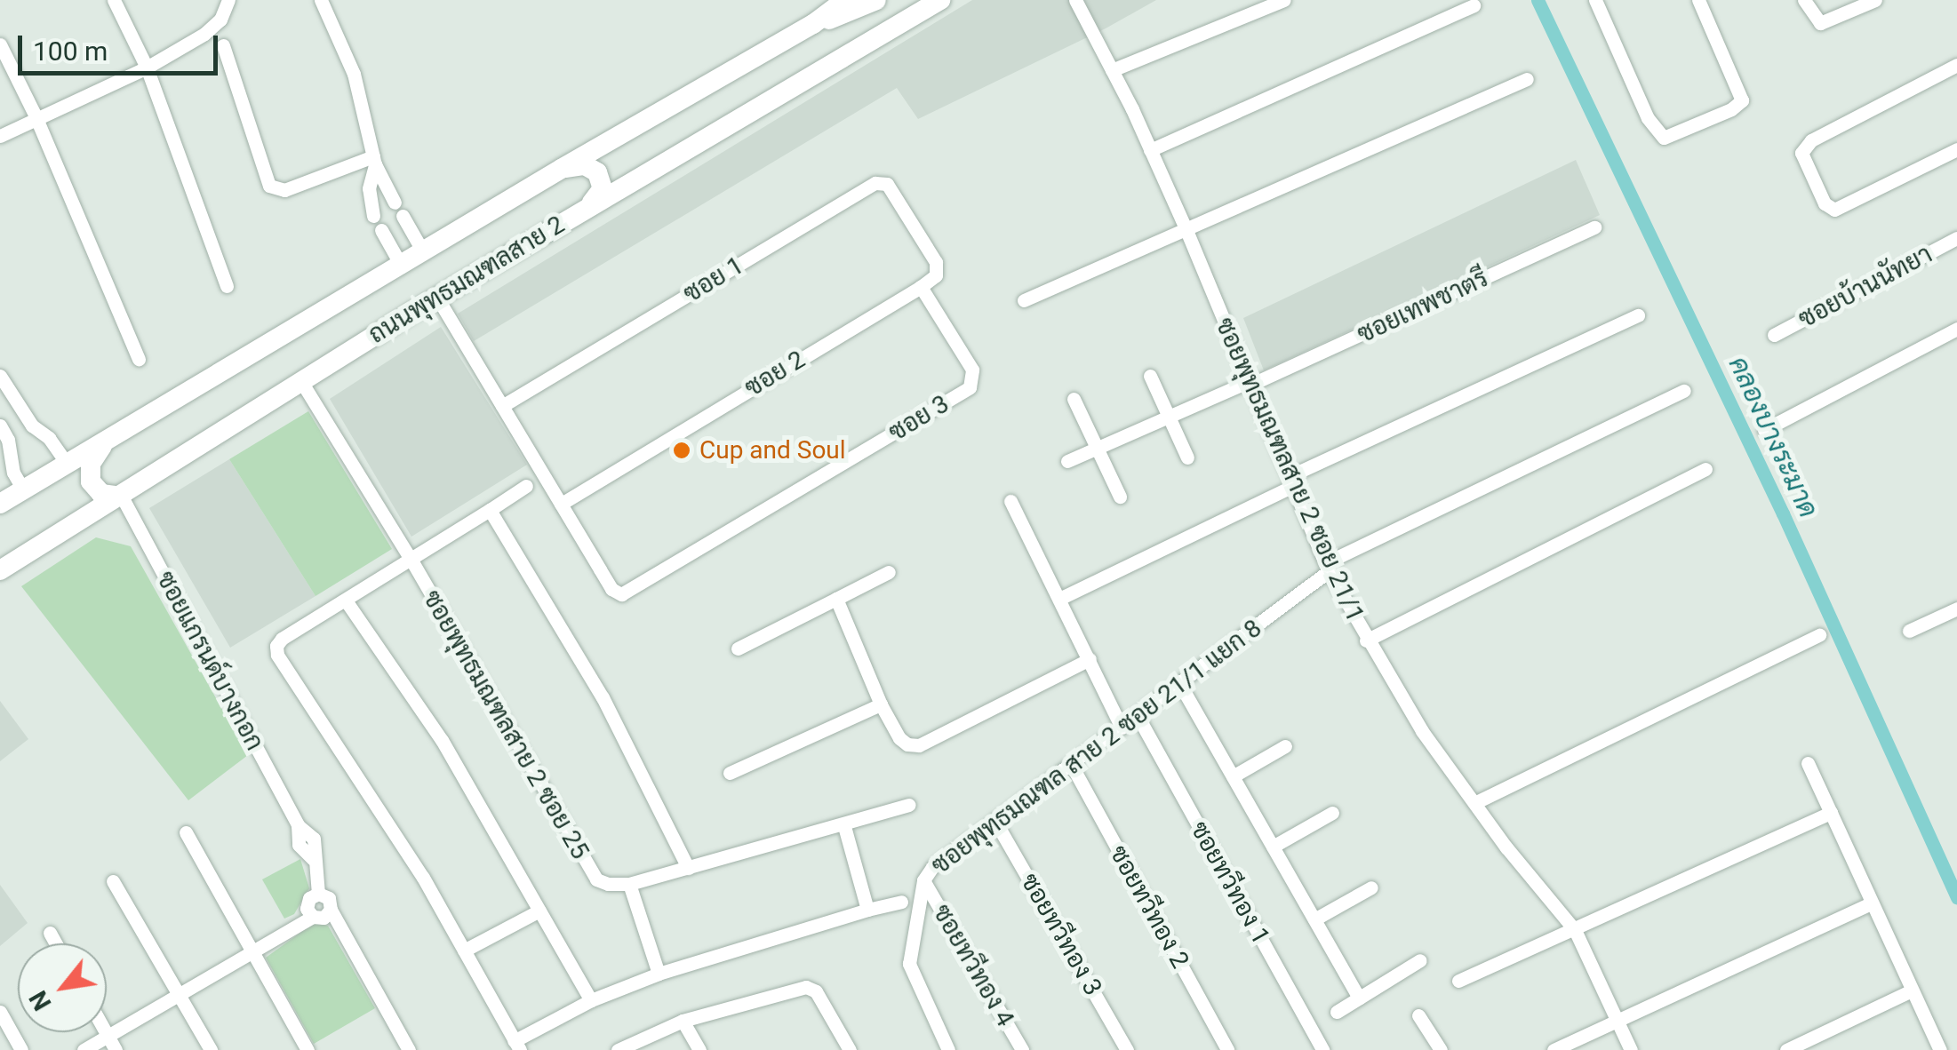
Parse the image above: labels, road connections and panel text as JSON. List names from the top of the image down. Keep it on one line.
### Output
{"streets":{"main road":["ถนนพุทธมณฑลสาย 2"],"street":["ซอย 1","ซอยบ้านนัทยา","ซอยเทพชาตรี","ซอย 2","ซอย 3","ซอยพุทธมณฑลสาย 2 ซอย 21/1","ซอยแกรนด์บางกอก","ซอยพุทธมณฑลสาย 2 ซอย 25","ซอยพุทธมณฑล สาย 2 ซอย 21/1 แยก 8","ซอยทวีทอง 1","ซอยทวีทอง 2","ซอยทวีทอง 3","ซอยทวีทอง 4"]},"crossings":[["ถนนพุทธมณฑลสาย 2","ซอยแกรนด์บางกอก"],["ถนนพุทธมณฑลสาย 2","ซอยพุทธมณฑลสาย 2 ซอย 25"],["ซอย 1","ซอย 2"],["ซอย 1","ซอย 3"],["ซอยเทพชาตรี","ซอยพุทธมณฑลสาย 2 ซอย 21/1"],["ซอย 2","ซอย 3"],["ซอยพุทธมณฑลสาย 2 ซอย 21/1","ซอยพุทธมณฑล สาย 2 ซอย 21/1 แยก 8"],["ซอยพุทธมณฑล สาย 2 ซอย 21/1 แยก 8","ซอยทวีทอง 1"],["ซอยพุทธมณฑล สาย 2 ซอย 21/1 แยก 8","ซอยทวีทอง 2"],["ซอยพุทธมณฑล สาย 2 ซอย 21/1 แยก 8","ซอยทวีทอง 3"],["ซอยพุทธมณฑล สาย 2 ซอย 21/1 แยก 8","ซอยทวีทอง 4"]],"water":["คลองบางระมาด"],"places":["Cup and Soul"],"scale_bar":"100 m","north":"bottom left"}
